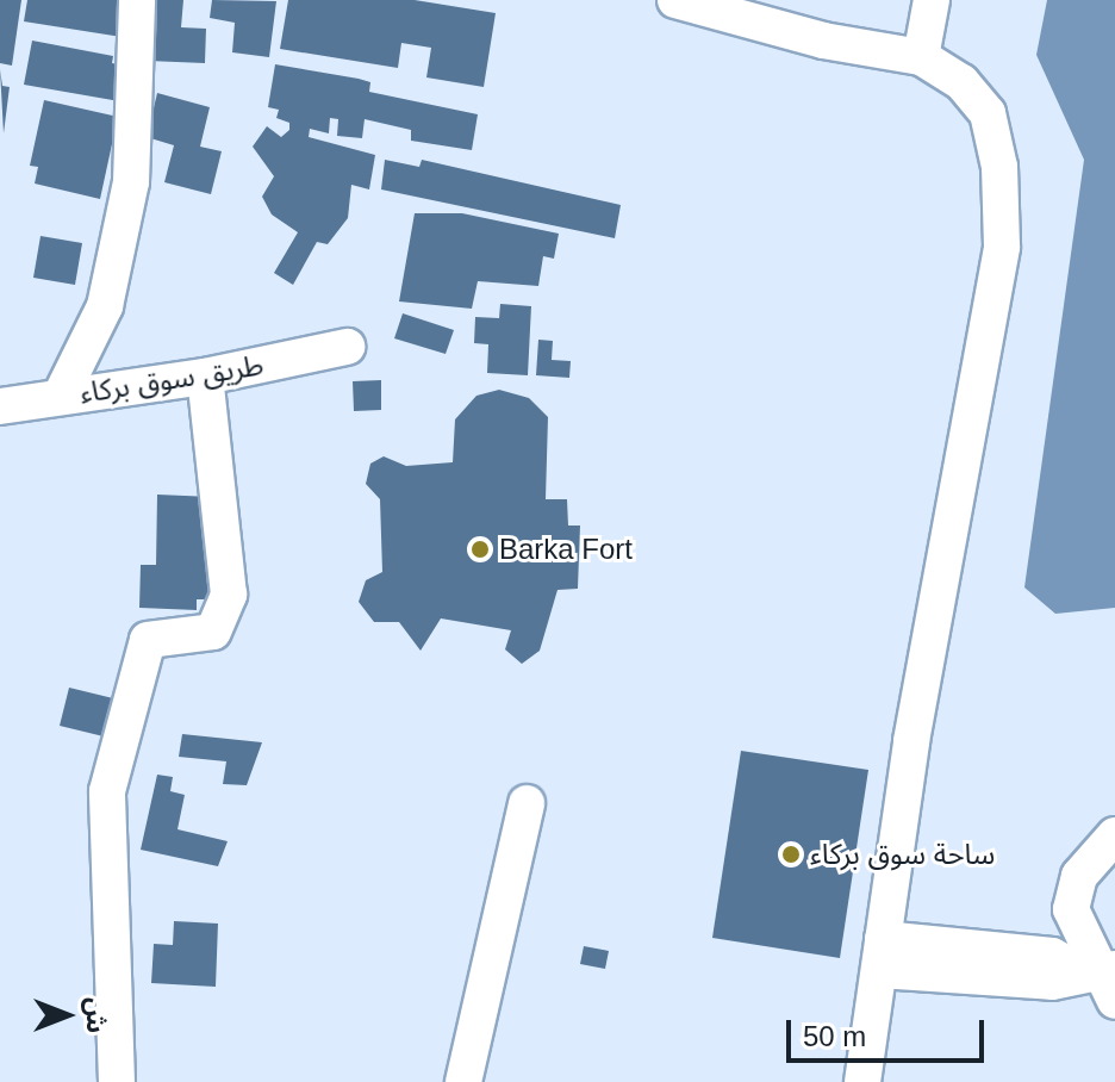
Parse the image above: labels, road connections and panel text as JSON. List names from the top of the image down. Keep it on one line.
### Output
{"streets":{"street":["طريق سوق بركاء"]},"places":["Barka Fort","ساحة سوق بركاء"],"scale_bar":"50 m","north":"right"}
